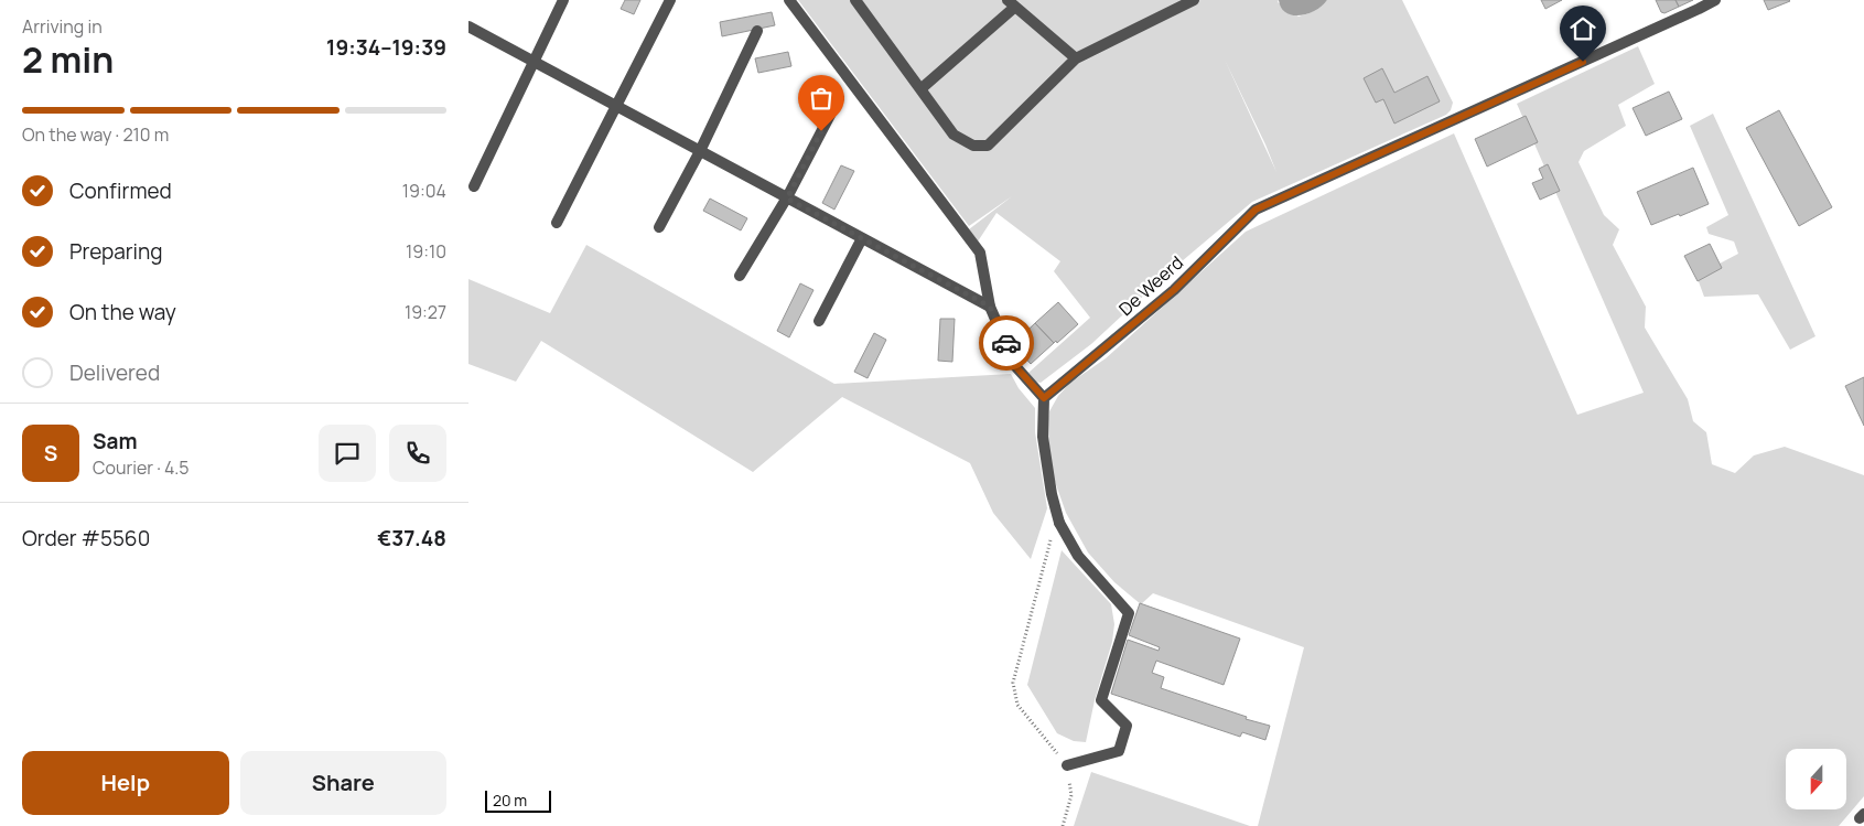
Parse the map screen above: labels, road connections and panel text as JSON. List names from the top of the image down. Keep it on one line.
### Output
{"streets":{"street":["De Weerd"]},"scale_bar":"20 m","north":"bottom","page":{"heading":["2 min","Arriving in","19:34–19:39"],"panel":["Sam","Courier · 4.5","Order #5560","€37.48"],"bar":"On the way · 210 m","list":[["Confirmed","19:04"],["Preparing","19:10"],["On the way","19:27"],"Delivered"],"round":"S","buttons":["Help","Share"],"scale":"20 m"}}
